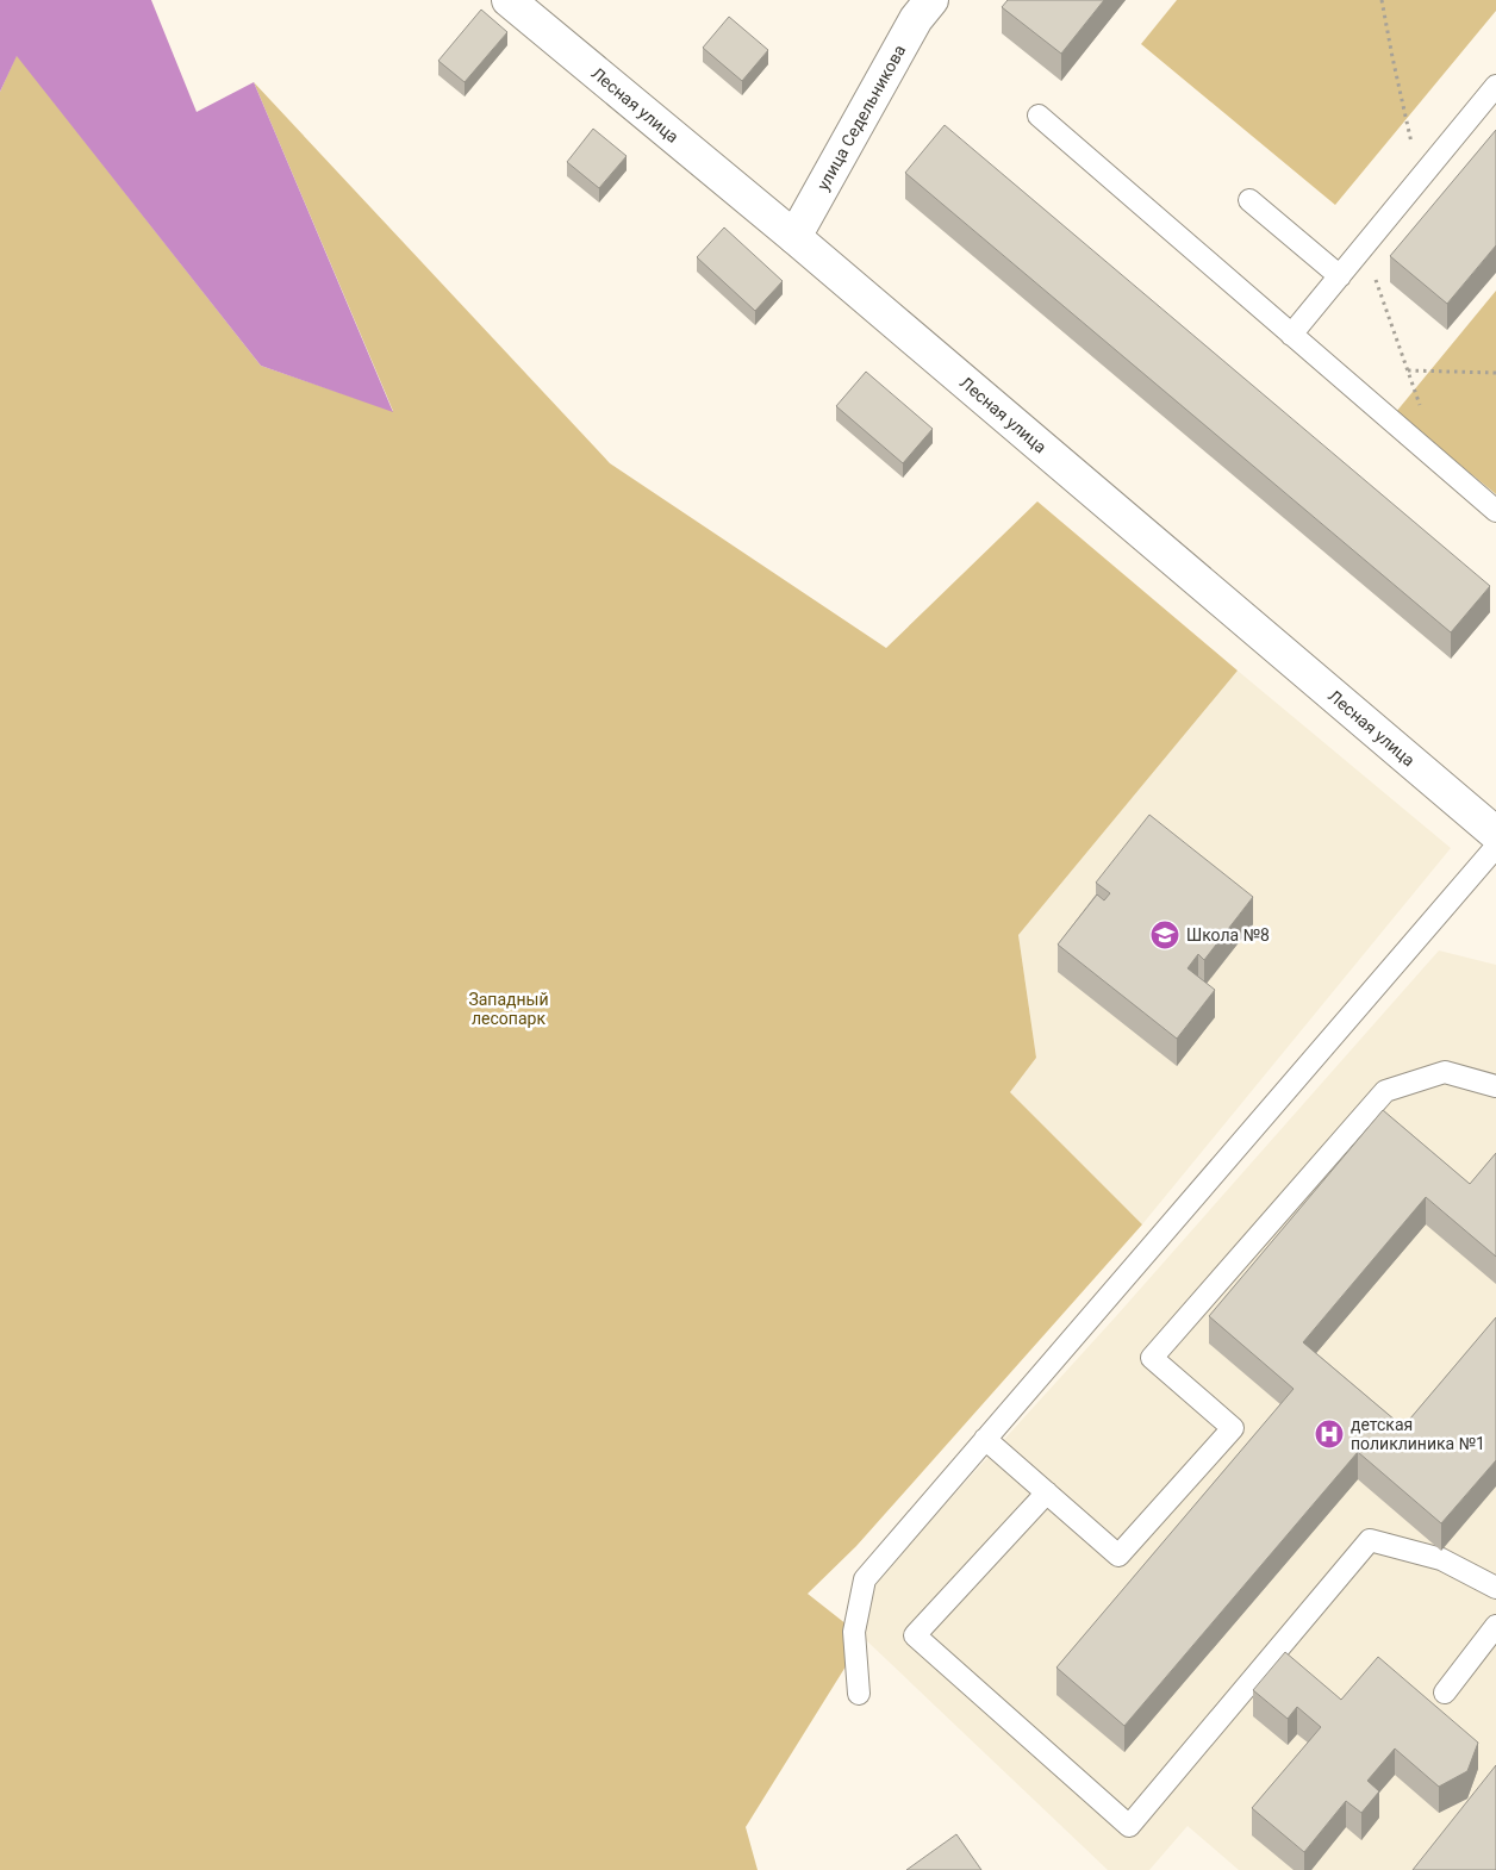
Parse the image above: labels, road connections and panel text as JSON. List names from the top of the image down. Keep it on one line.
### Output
{"streets":{"street":["Лесная улица","улица Седельникова"]},"crossings":[["Лесная улица","улица Седельникова"]],"parks":["Западный лесопарк"],"places":{"school or university":["Школа №8"],"hospital":["детская поликлиника №1"]}}
